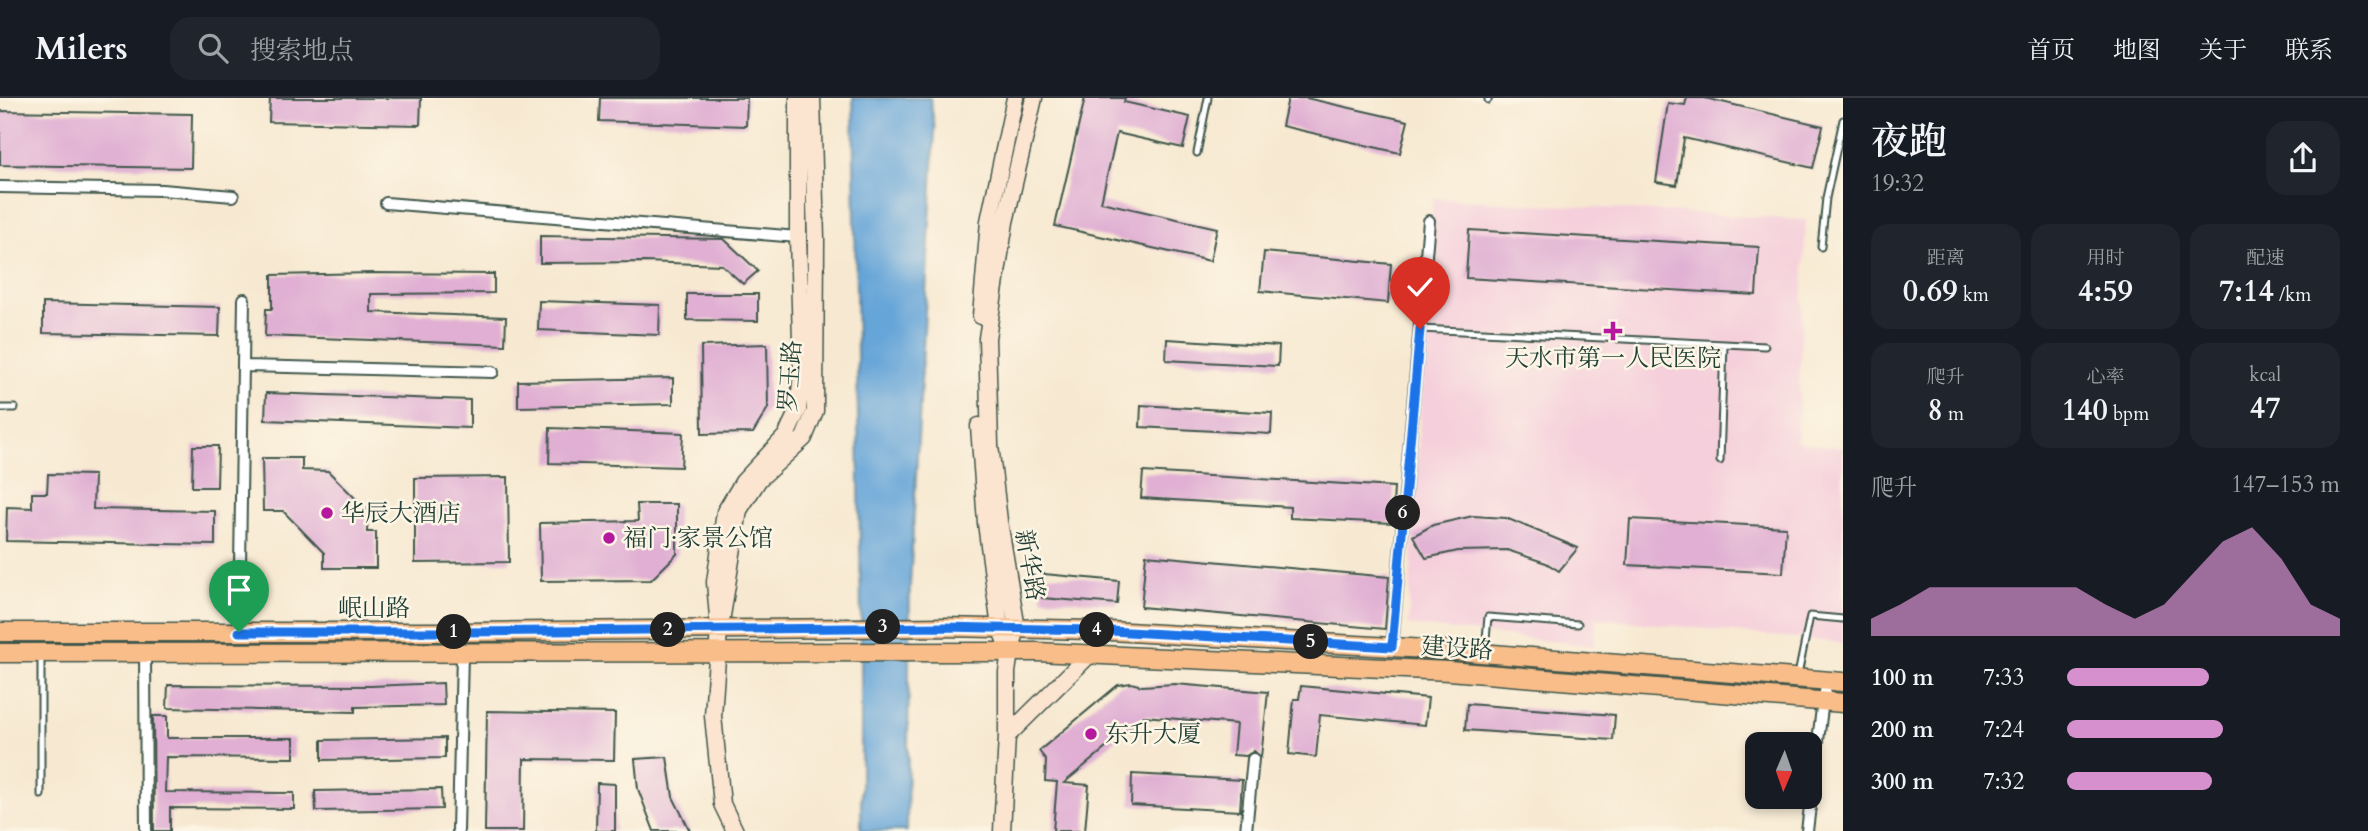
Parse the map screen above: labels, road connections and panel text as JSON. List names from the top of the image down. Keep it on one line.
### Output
{"streets":{"main road":["罗玉路","新华路","岷山路","建设路"]},"crossings":[["罗玉路","岷山路"],["新华路","建设路"],["岷山路","建设路"]],"places":{"health":["天水市第一人民医院"],"other":["华辰大酒店","福门·家景公馆","东升大厦"]},"north":"bottom","page":{"header":"Milers","search":"搜索地点","nav":["首页","地图","关于","联系"],"heading":["夜跑","19:32"],"stats":[["距离","0.69 km"],["用时","4:59"],["配速","7:14 /km"],["爬升","8 m"],["心率","140 bpm"],["kcal","47"]],"chart":["爬升","147–153 m"],"pins":["6","3","2","4","1","5"],"list":[{"name":"100 m","note":"7:33"},{"name":"200 m","note":"7:24"},{"name":"300 m","note":"7:32"}]}}
